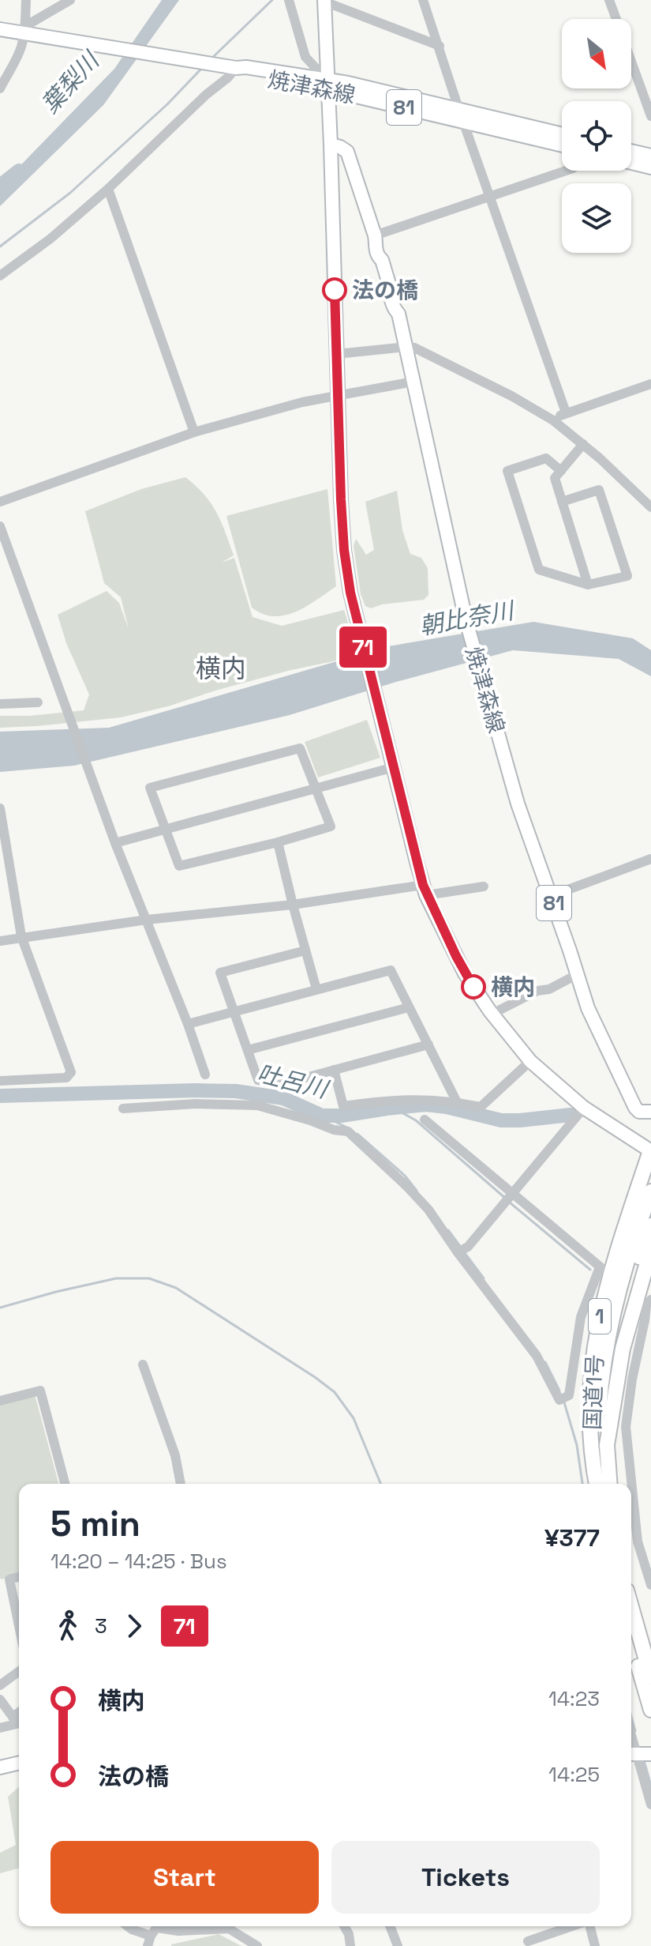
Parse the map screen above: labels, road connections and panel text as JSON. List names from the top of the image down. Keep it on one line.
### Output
{"streets":{"highway":["1","国道1号"],"main road":["焼津森線","81"]},"crossings":[["1","国道1号"]],"districts":["横内"],"water":["葉梨川","朝比奈川","吐呂川"],"places":["法の橋","横内"],"lines":["bus line 71"],"north":"bottom right","page":{"on_map":"71","heading":["5 min","14:20 – 14:25 · Bus","¥377"],"legs":["3","71"],"list":[{"name":"横内","value":"14:23"},{"name":"法の橋","value":"14:25"}],"buttons":["Start","Tickets"]}}
